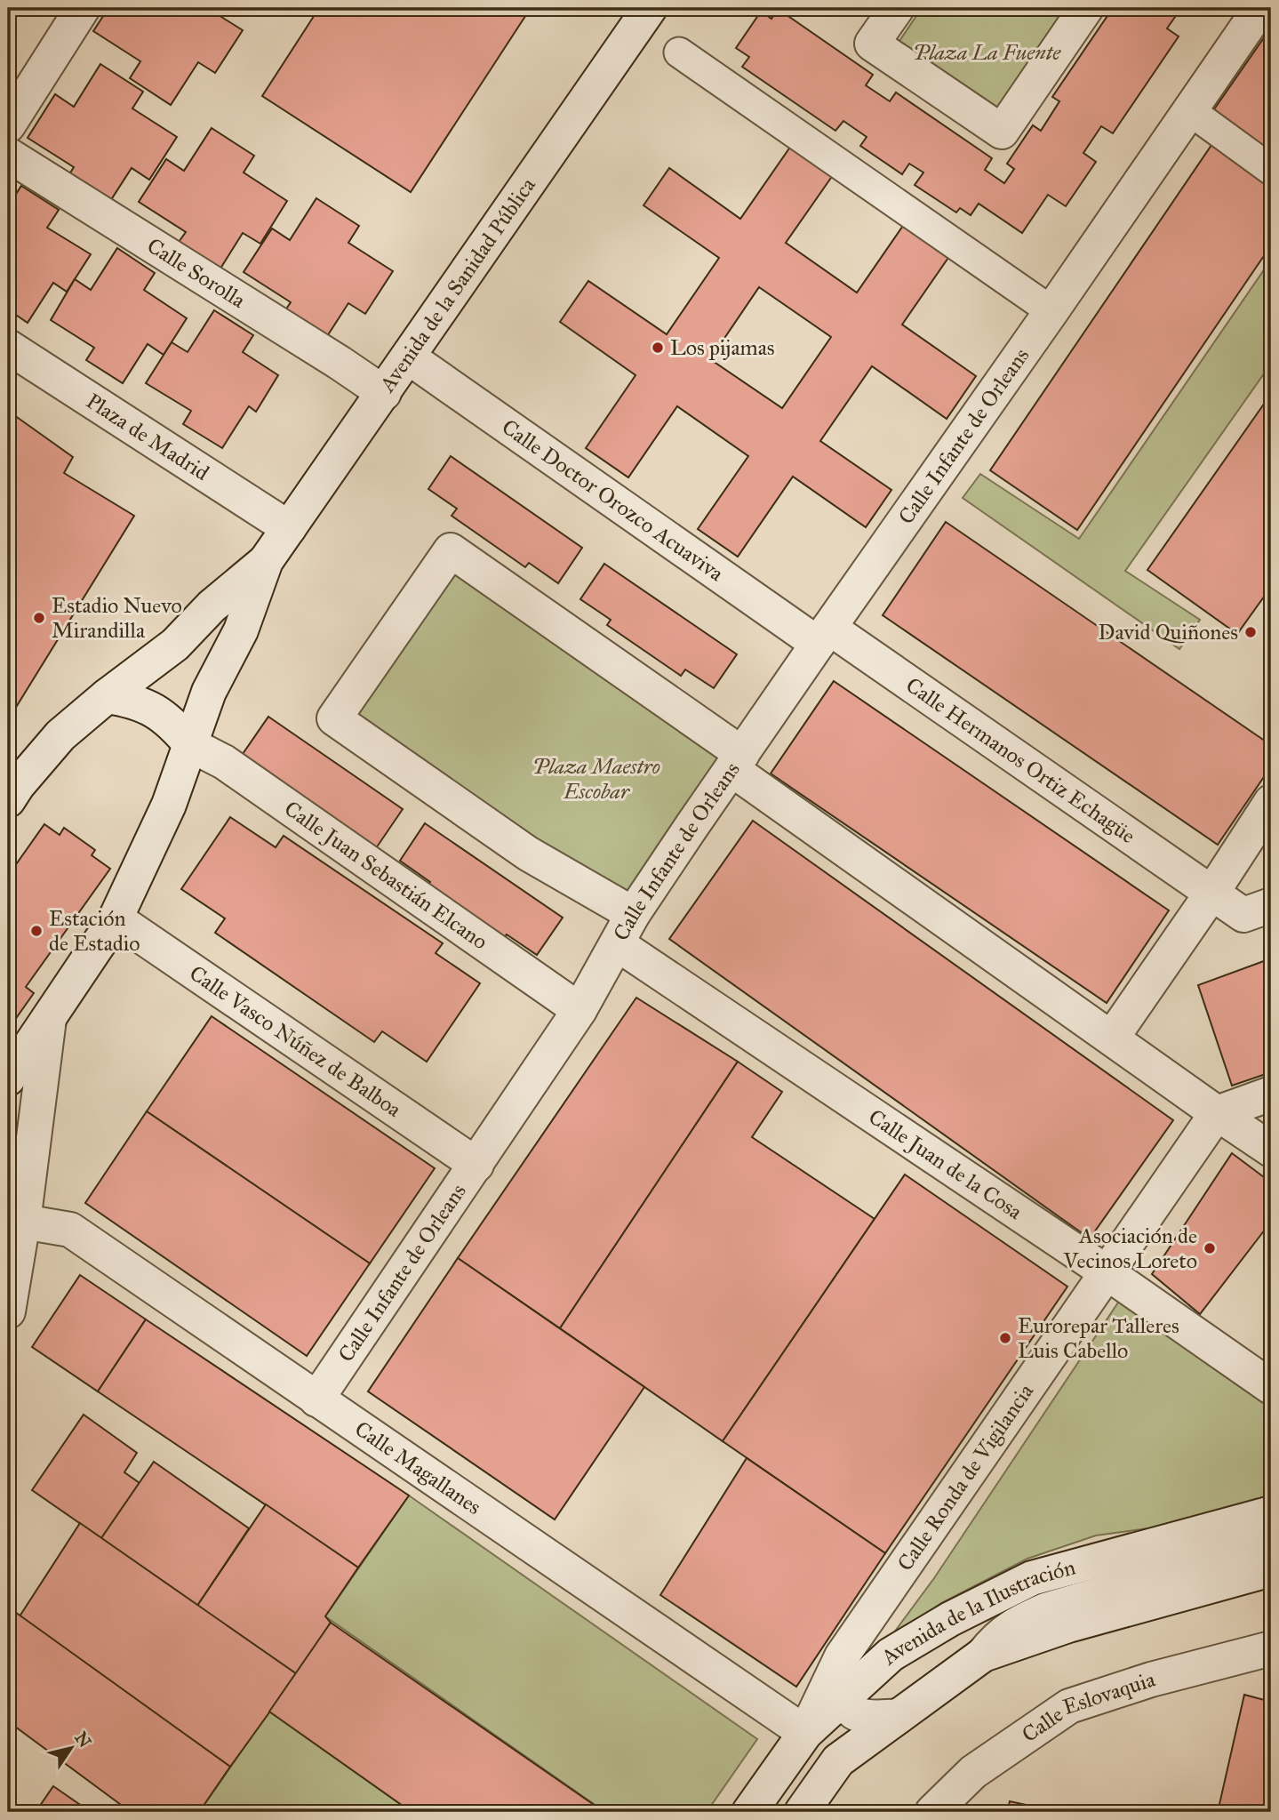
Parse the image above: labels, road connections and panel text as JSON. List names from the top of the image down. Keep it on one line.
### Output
{"streets":{"street":["Calle Sorolla","Avenida de la Sanidad Pública","Plaza de Madrid","Calle Infante de Orleans","Calle Doctor Orozco Acuaviva","Calle Hermanos Ortiz Echagüe","Calle Juan Sebastián Elcano","Calle Vasco Núñez de Balboa","Calle Juan de la Cosa","Calle Magallanes","Calle Ronda de Vigilancia","Avenida de la Ilustración","Calle Eslovaquia"]},"crossings":[["Calle Sorolla","Avenida de la Sanidad Pública"],["Avenida de la Sanidad Pública","Plaza de Madrid"],["Avenida de la Sanidad Pública","Calle Doctor Orozco Acuaviva"],["Avenida de la Sanidad Pública","Calle Juan Sebastián Elcano"],["Avenida de la Sanidad Pública","Calle Vasco Núñez de Balboa"],["Calle Infante de Orleans","Calle Doctor Orozco Acuaviva"],["Calle Infante de Orleans","Calle Hermanos Ortiz Echagüe"],["Calle Infante de Orleans","Calle Juan Sebastián Elcano"],["Calle Infante de Orleans","Calle Vasco Núñez de Balboa"],["Calle Infante de Orleans","Calle Juan de la Cosa"],["Calle Infante de Orleans","Calle Magallanes"],["Calle Doctor Orozco Acuaviva","Calle Hermanos Ortiz Echagüe"],["Calle Juan de la Cosa","Calle Ronda de Vigilancia"],["Calle Magallanes","Calle Ronda de Vigilancia"],["Calle Magallanes","Avenida de la Ilustración"],["Calle Ronda de Vigilancia","Avenida de la Ilustración"]],"parks":["Plaza La Fuente","Plaza Maestro Escobar"],"places":["Los pijamas","Estadio Nuevo Mirandilla","David Quiñones","Estación de Estadio","Asociación de Vecinos Loreto","Eurorepar Talleres Luis Cabello"],"north":"top right"}
